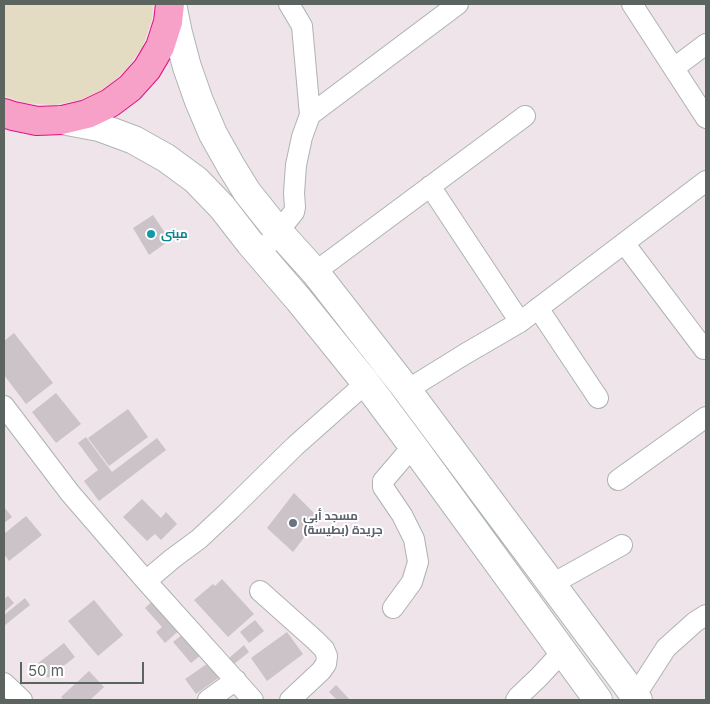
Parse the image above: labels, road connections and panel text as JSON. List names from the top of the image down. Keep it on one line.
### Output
{"places":["مبنى","مسجد أبي جريدة (بطيسة)"],"scale_bar":"50 m"}
